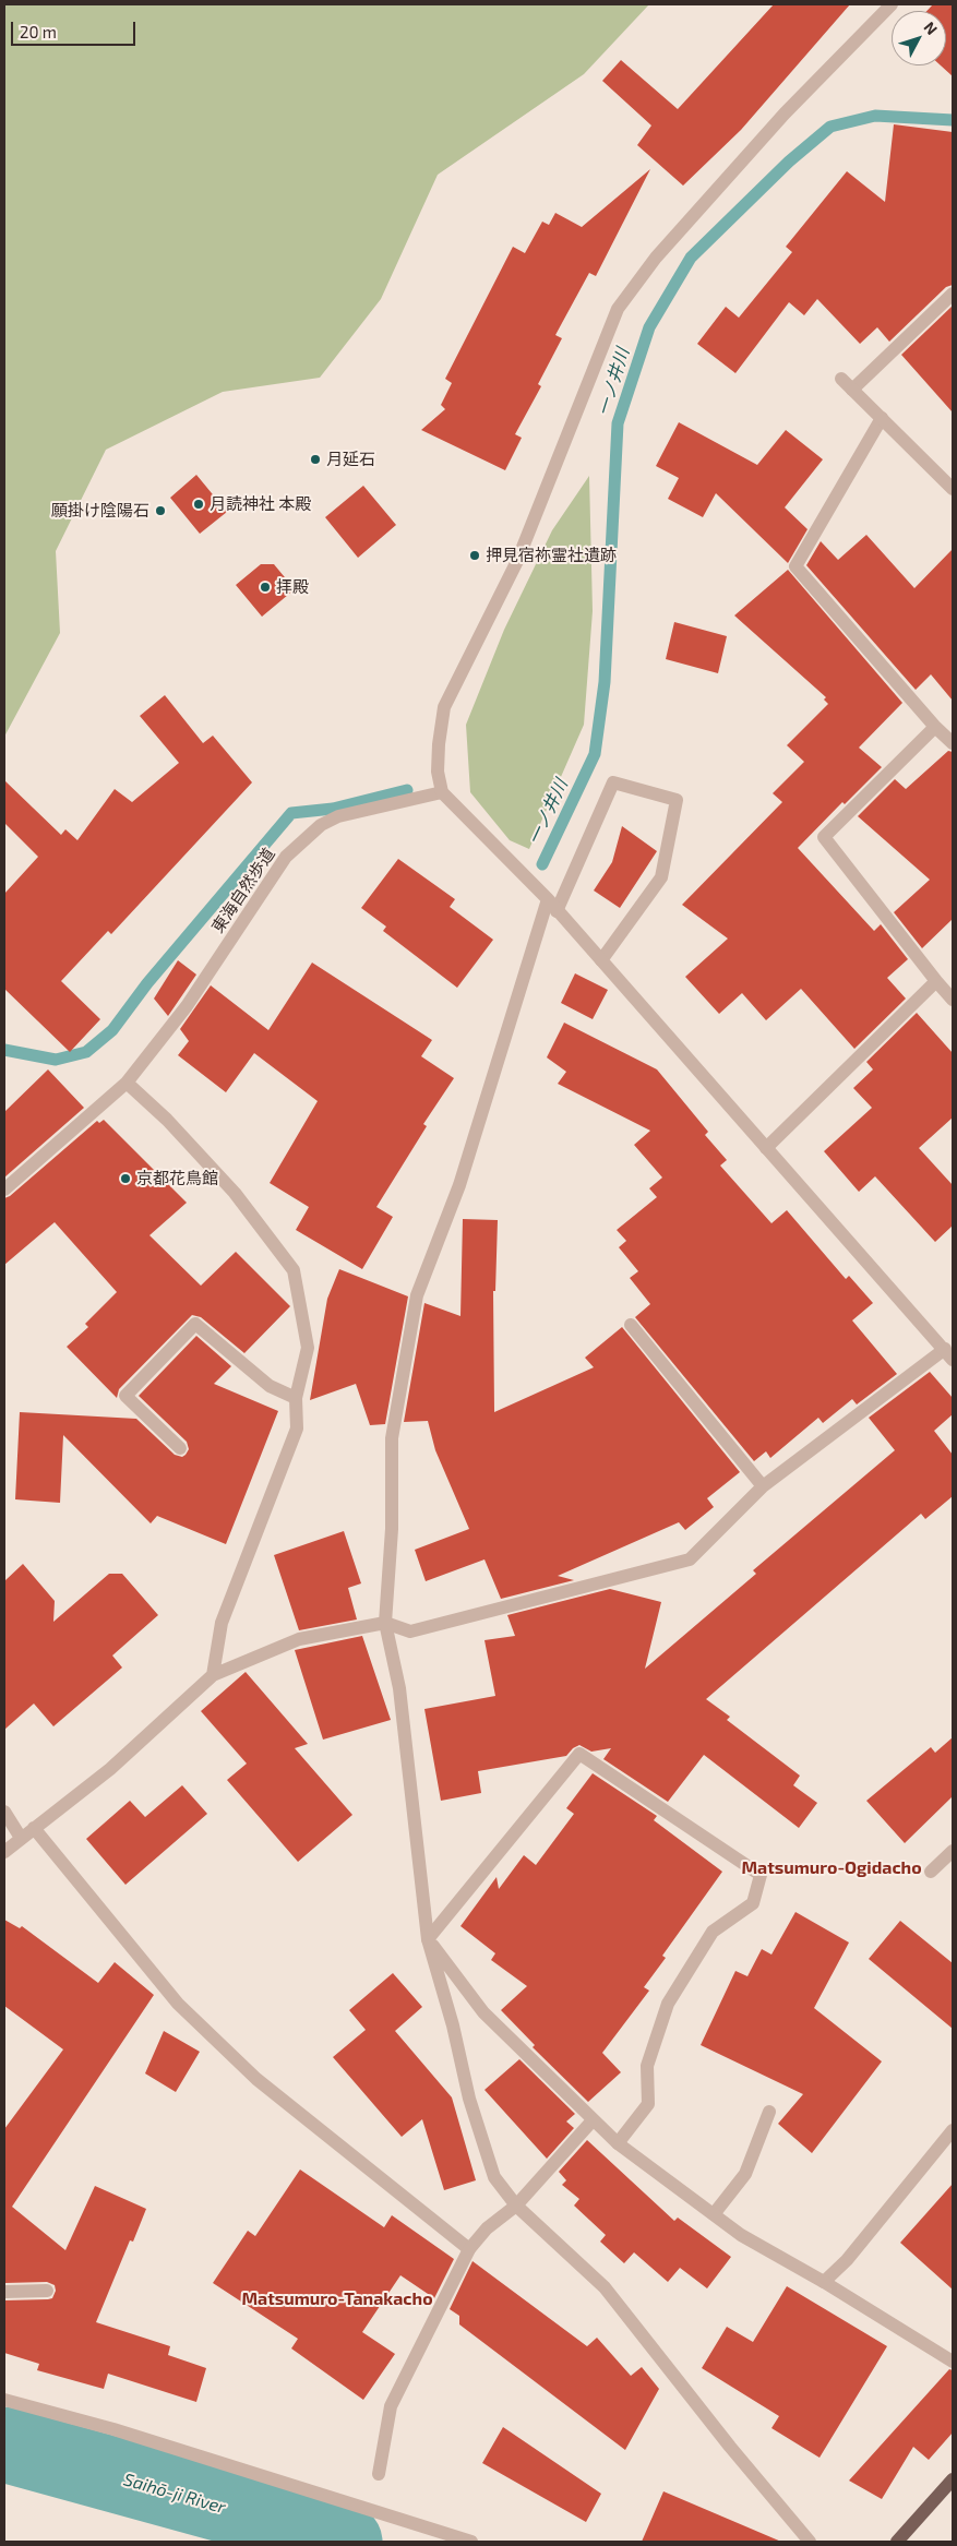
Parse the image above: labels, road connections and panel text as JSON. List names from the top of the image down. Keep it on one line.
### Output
{"streets":{"street":["東海自然歩道"]},"districts":["Matsumuro-Ogidacho","Matsumuro-Tanakacho"],"water":["一ノ井川","Saihō-ji River"],"places":["月延石","月読神社 本殿","願掛け陰陽石","押見宿祢霊社遺跡","拝殿","京都花鳥館"],"scale_bar":"20 m","north":"top right"}
